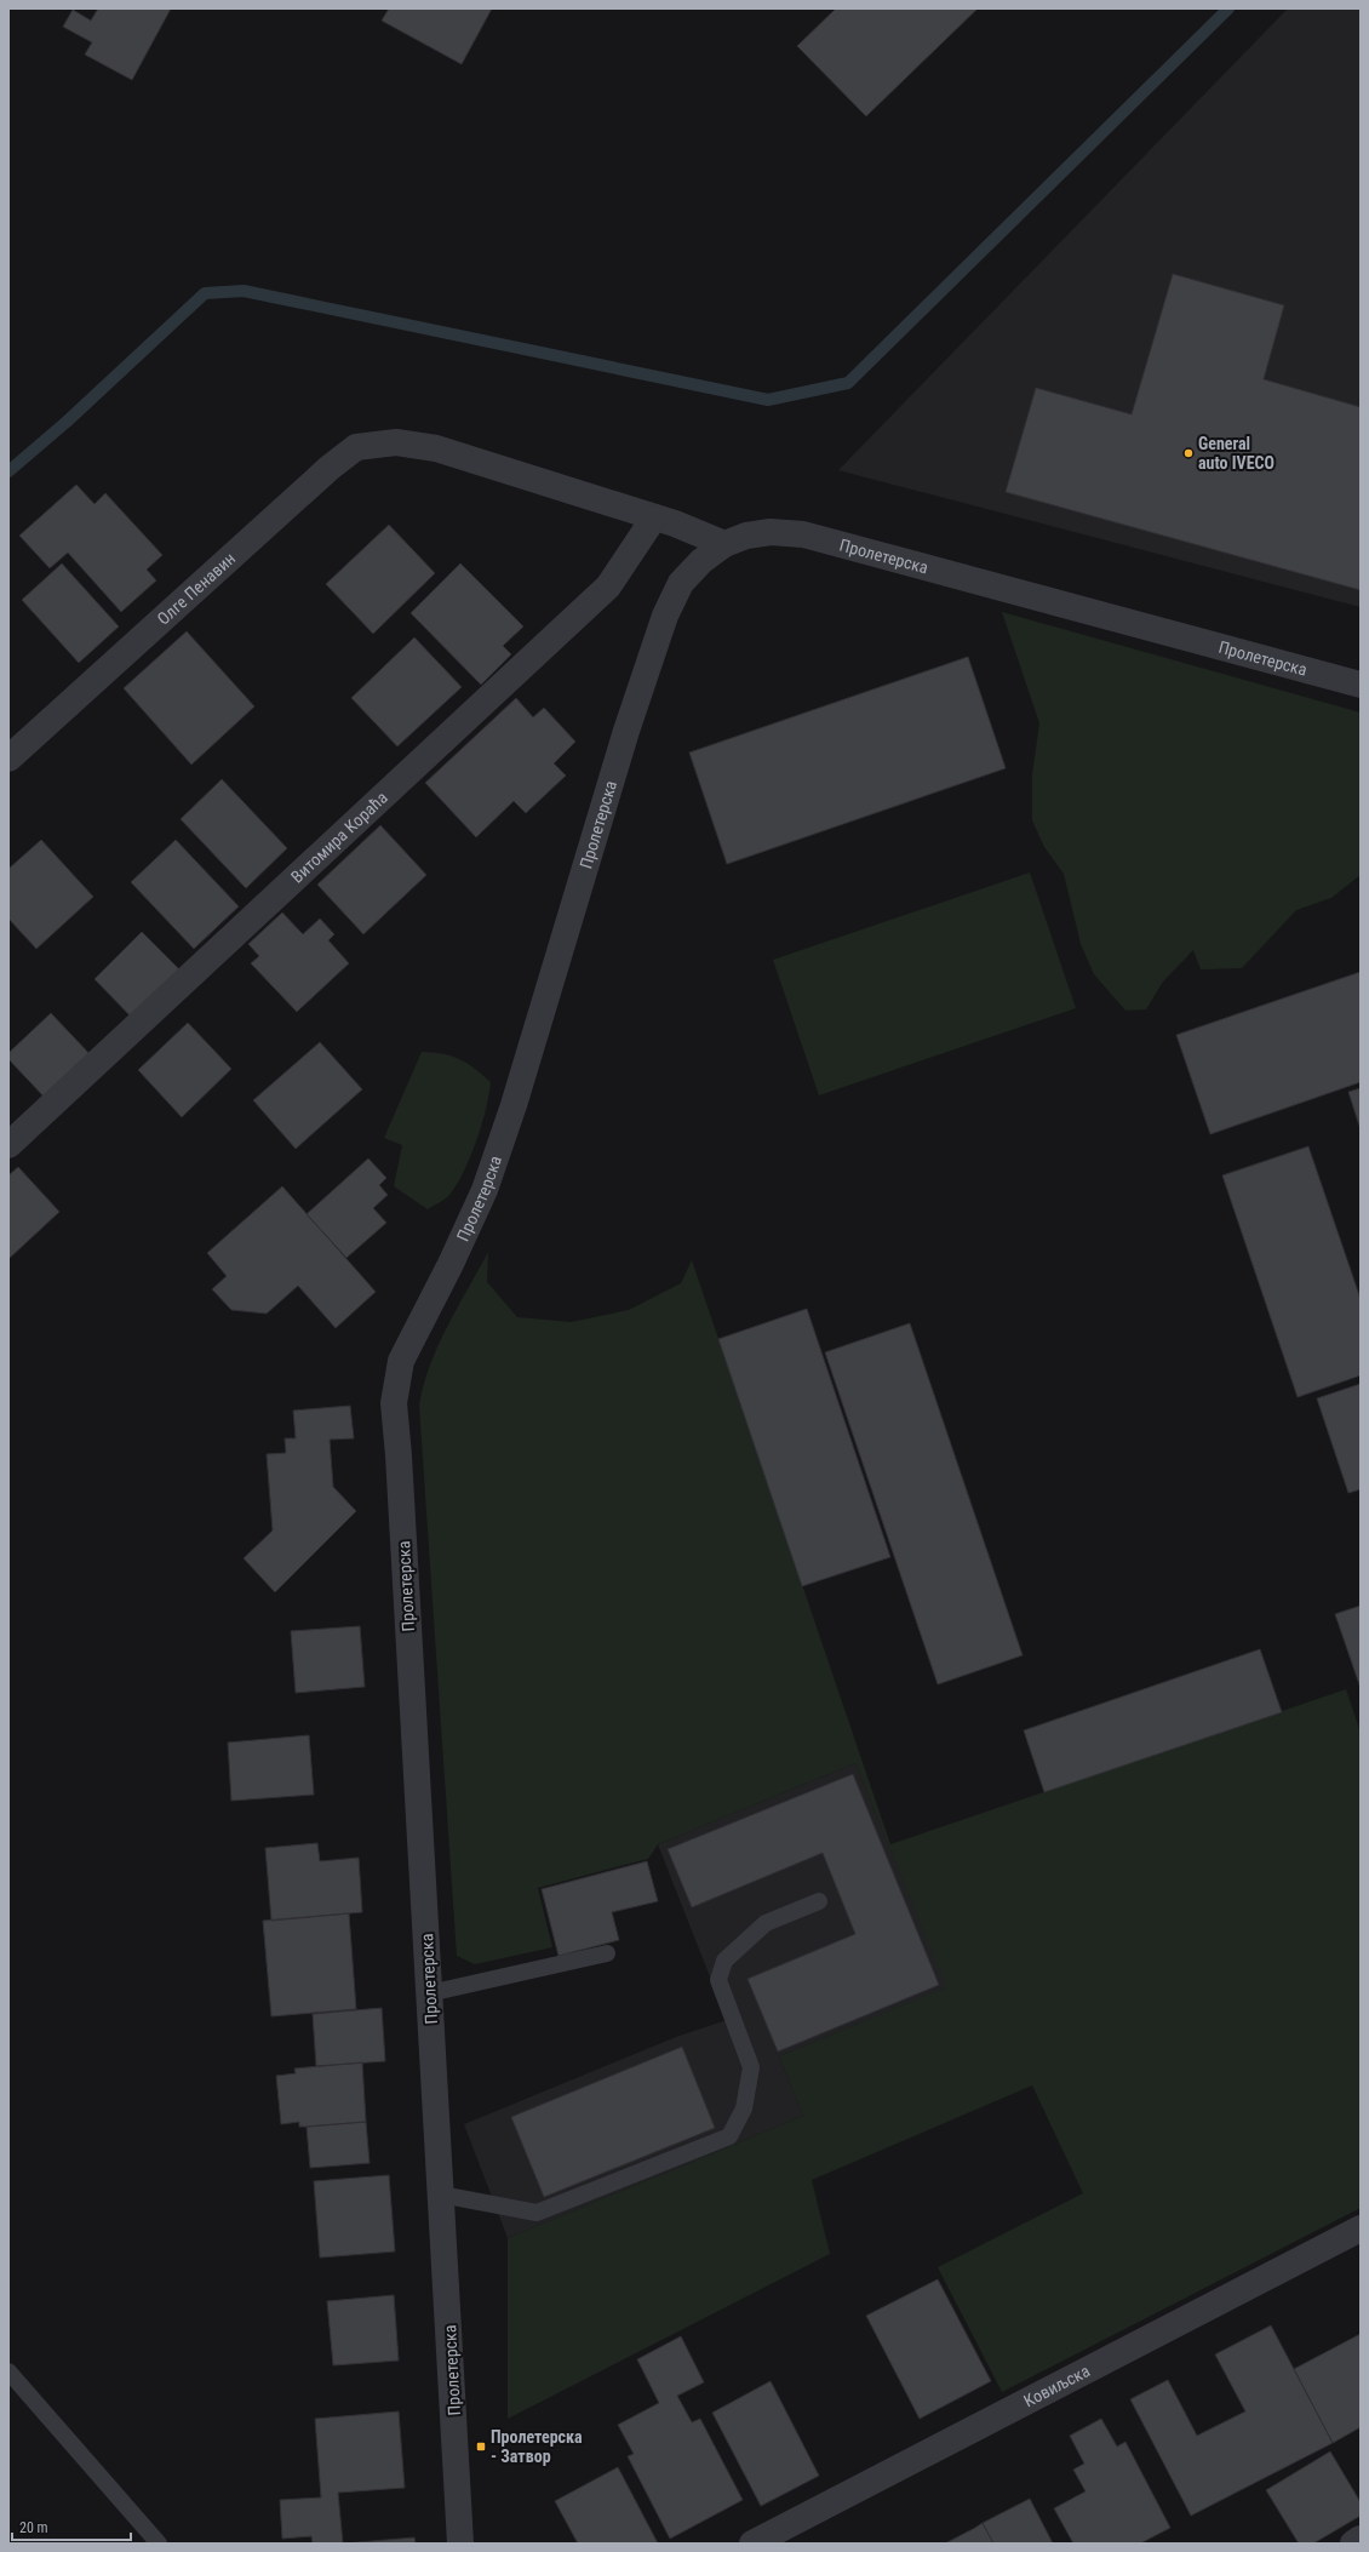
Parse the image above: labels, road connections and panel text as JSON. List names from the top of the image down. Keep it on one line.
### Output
{"streets":{"street":["Пролетерска","Олге Пенавин","Витомира Кораћа","Ковиљска"]},"crossings":[["Пролетерска","Олге Пенавин"],["Олге Пенавин","Витомира Кораћа"]],"places":{"other":["General auto IVECO"],"transit":["Пролетерска - Затвор"]},"scale_bar":"20 m"}
